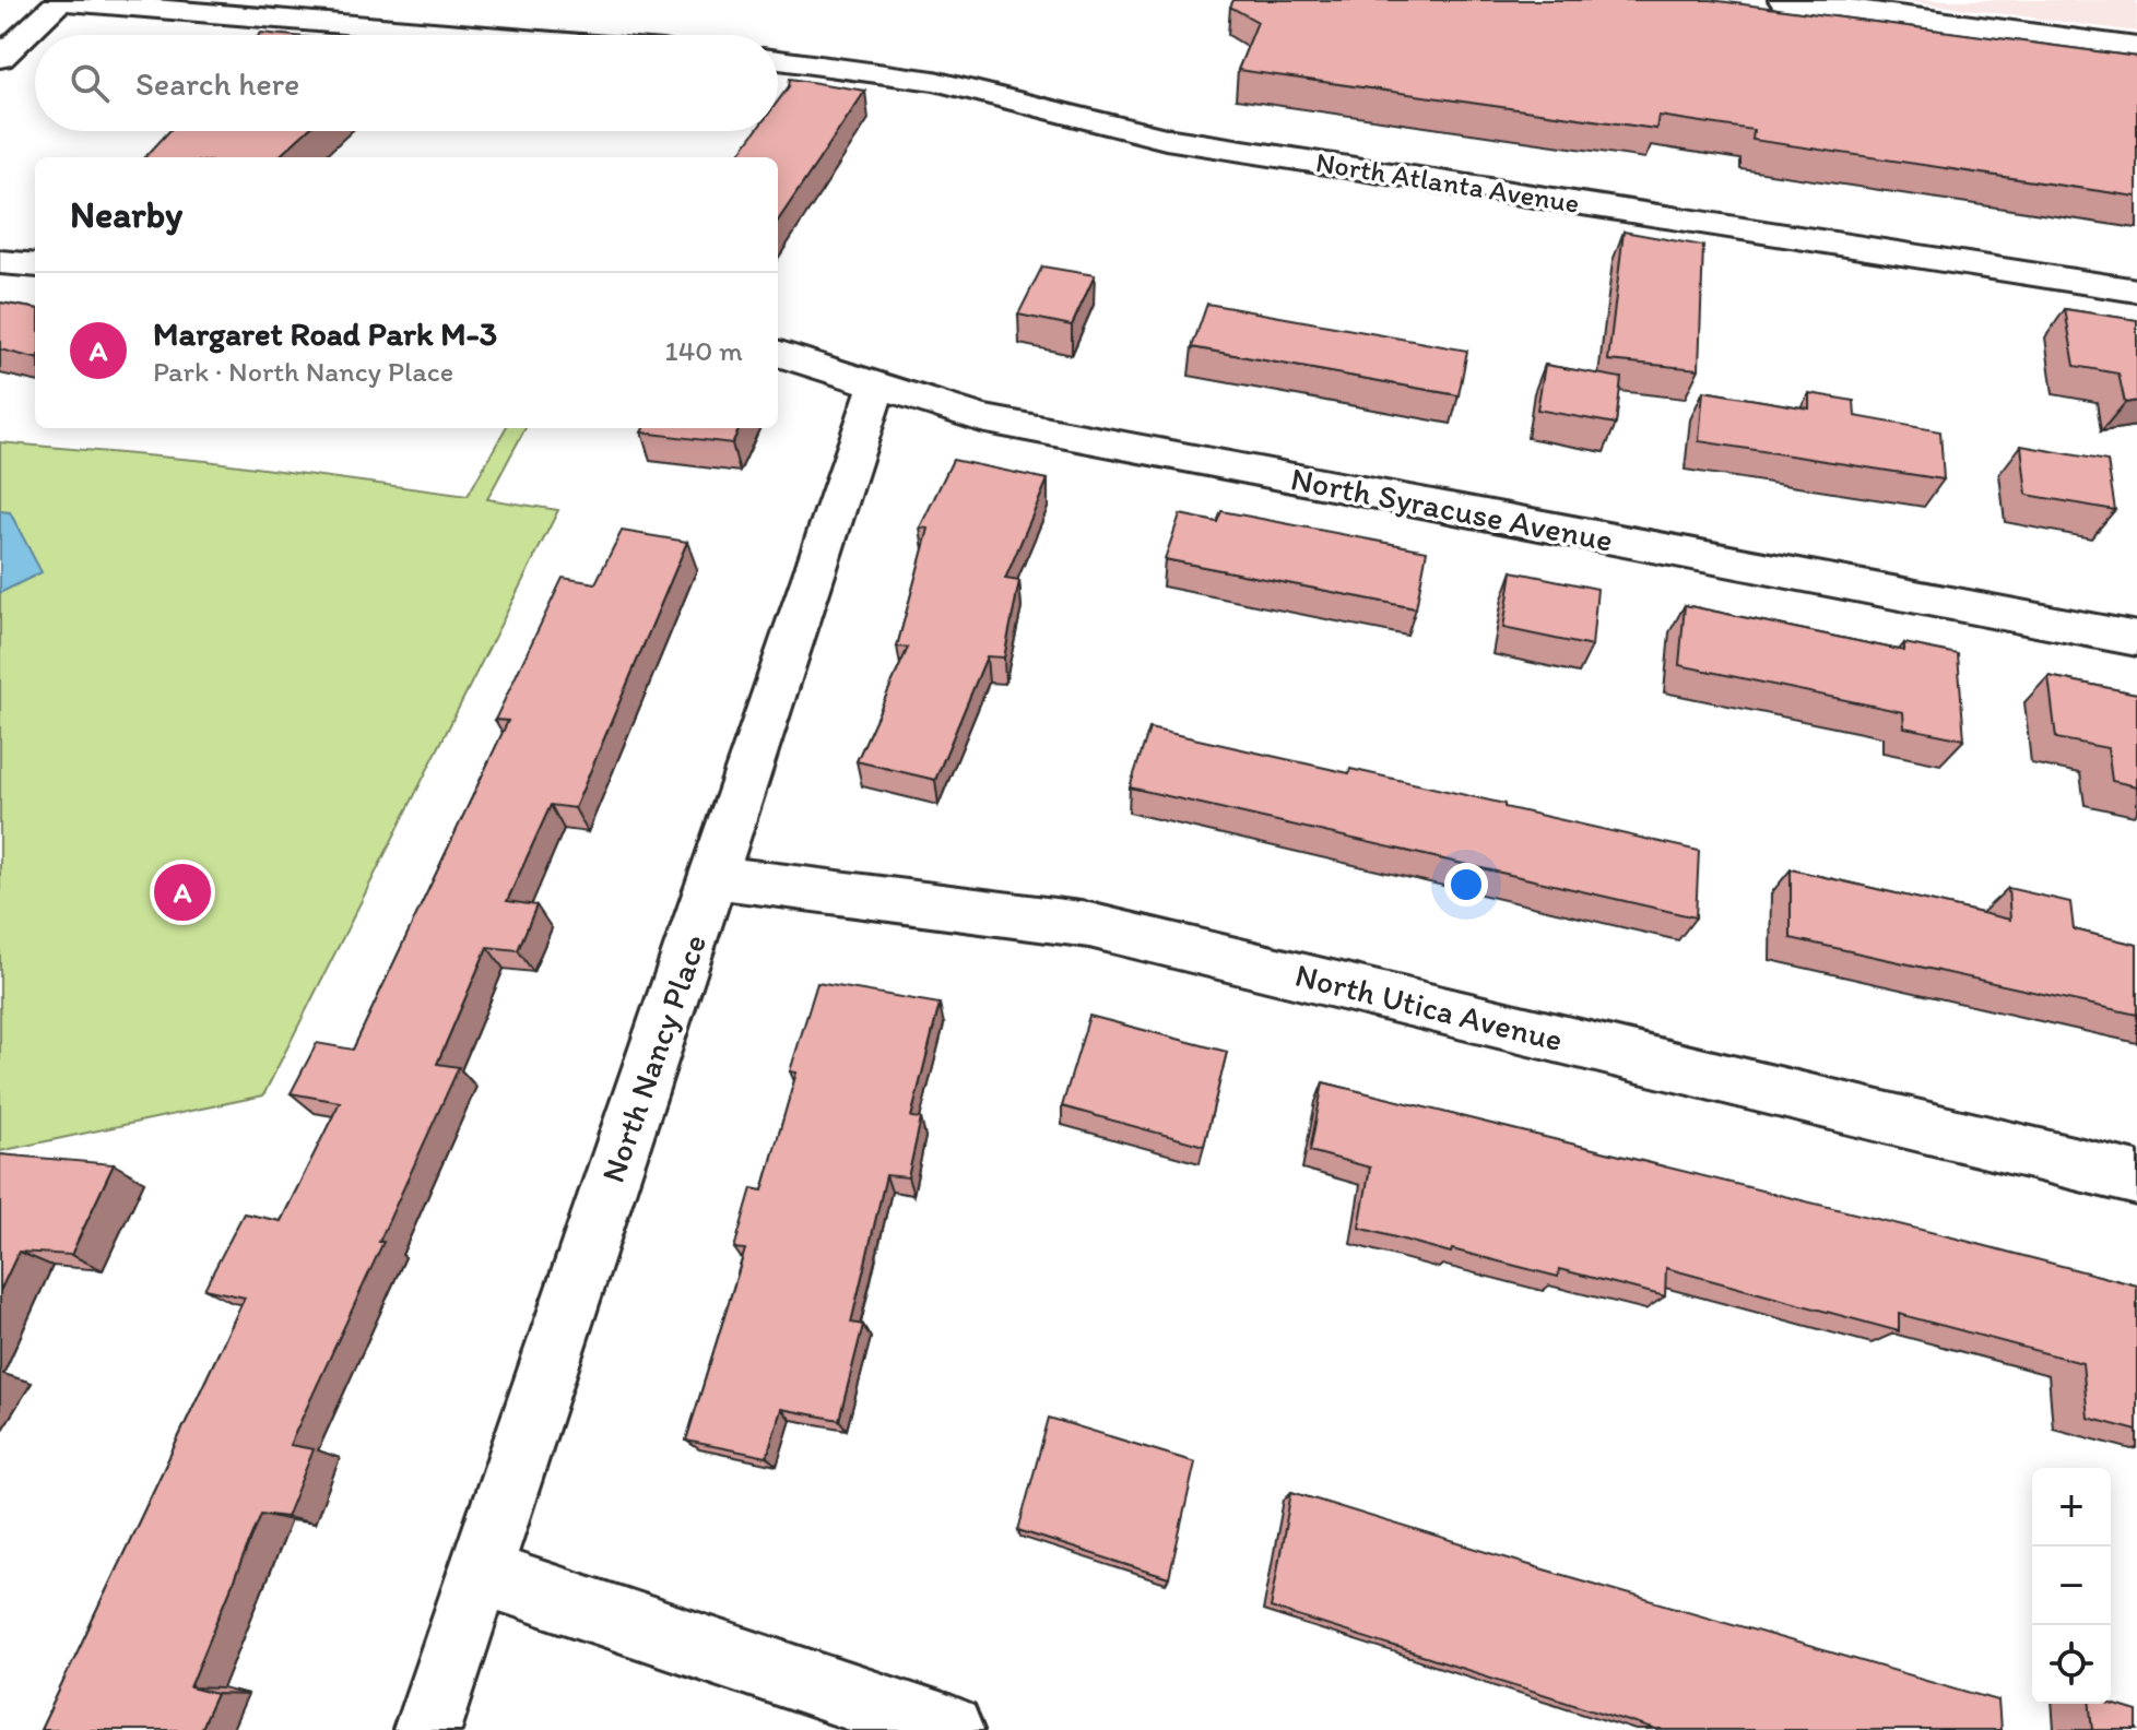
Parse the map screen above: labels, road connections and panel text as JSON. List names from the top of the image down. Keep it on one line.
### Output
{"streets":{"street":["North Atlanta Avenue","North Syracuse Avenue","North Utica Avenue","North Nancy Place"]},"crossings":[["North Syracuse Avenue","North Nancy Place"],["North Utica Avenue","North Nancy Place"]],"page":{"search":"Search here","heading":"Nearby","list":[{"mark":"A","name":"Margaret Road Park M-3","note":"Park · North Nancy Place","value":"140 m"}],"pins":"A","map_buttons":["+","−"]}}
